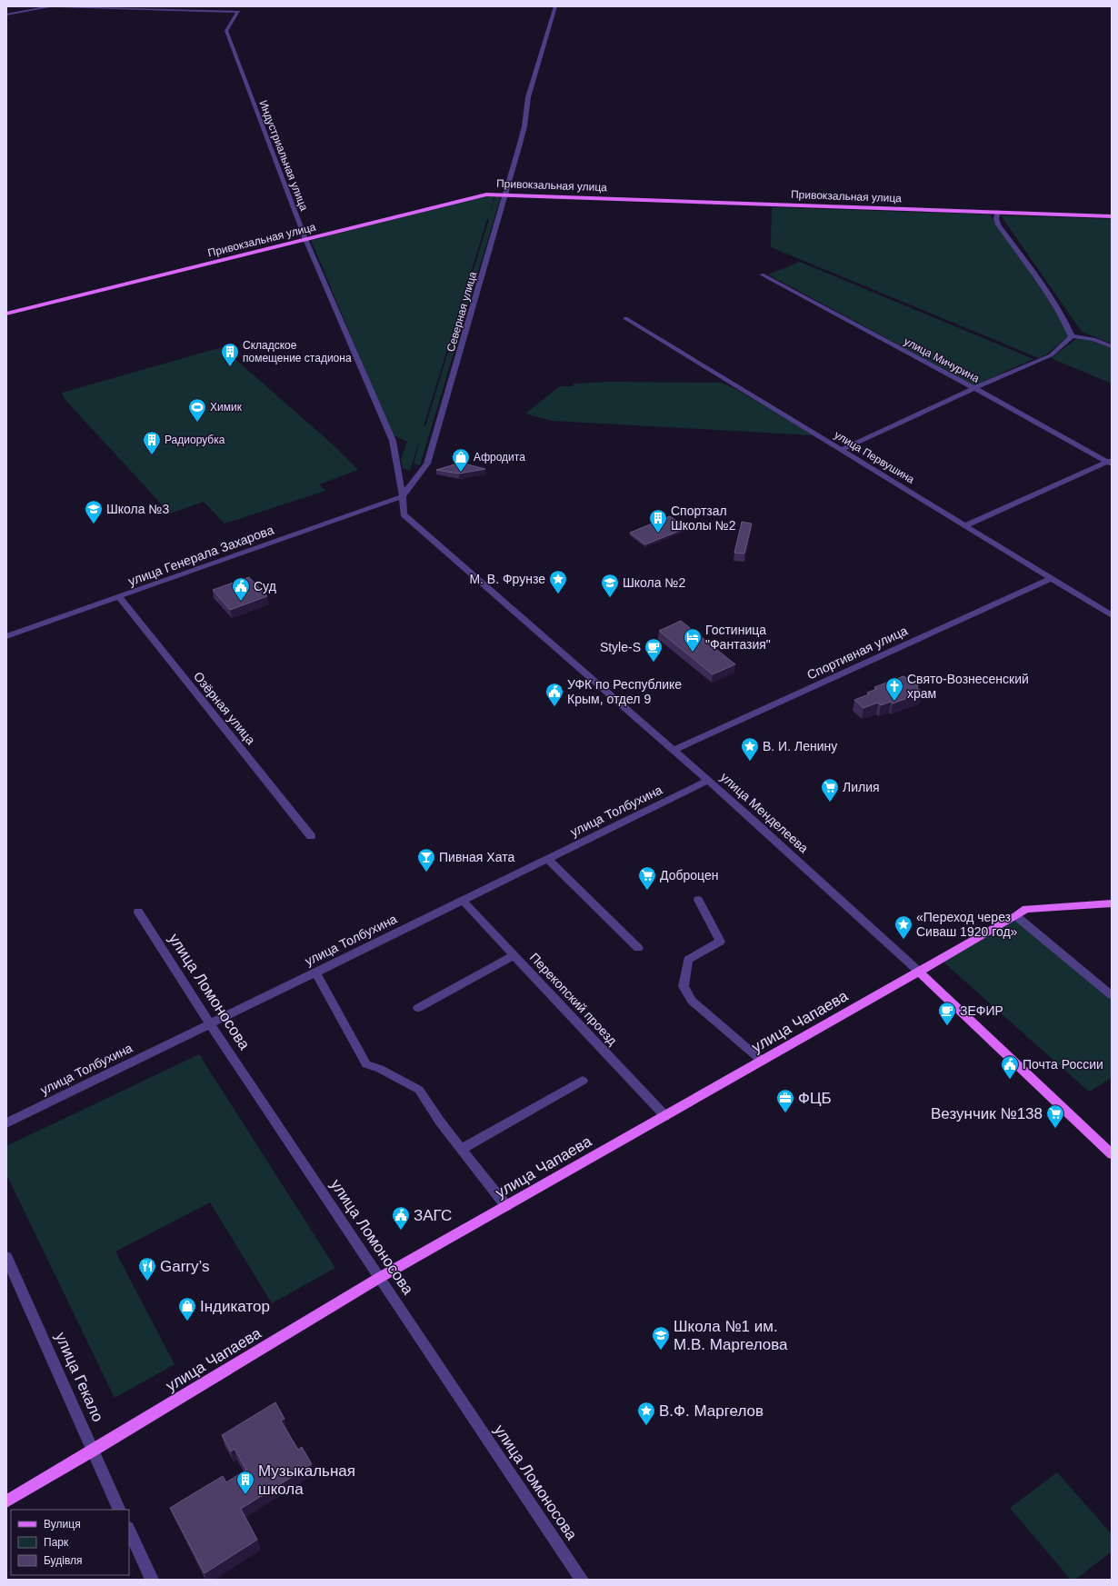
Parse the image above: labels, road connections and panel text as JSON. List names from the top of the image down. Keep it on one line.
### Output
{"streets":{"main road":["Привокзальная улица","улица Менделеева","улица Чапаева"],"street":["Индустриальная улица","Северная улица","улица Мичурина","улица Первушина","улица Генерала Захарова","Спортивная улица","Озёрная улица","улица Толбухина","улица Ломоносова","Перекопский проезд","улица Гекало"]},"crossings":[["Индустриальная улица","Привокзальная улица"],["Индустриальная улица","Северная улица"],["Индустриальная улица","улица Генерала Захарова"],["Индустриальная улица","улица Менделеева"],["Привокзальная улица","Северная улица"],["Северная улица","улица Генерала Захарова"],["Северная улица","улица Менделеева"],["улица Первушина","Спортивная улица"],["улица Генерала Захарова","Озёрная улица"],["улица Генерала Захарова","улица Менделеева"],["Спортивная улица","улица Менделеева"],["улица Толбухина","улица Менделеева"],["улица Толбухина","улица Ломоносова"],["улица Толбухина","Перекопский проезд"],["улица Менделеева","улица Чапаева"],["улица Ломоносова","улица Чапаева"],["Перекопский проезд","улица Чапаева"],["улица Чапаева","улица Гекало"]],"places":{"building":["Складское помещение стадиона","Радиорубка","Спортзал Школы №2","Музыкальная школа"],"sports":["Химик"],"shop":["Афродита","Індикатор"],"school or university":["Школа №3","Школа №2","Школа №1 им. М.В. Маргелова"],"place":["М. В. Фрунзе","В. И. Ленину","«Переход через Сиваш 1920 год»","В.Ф. Маргелов"],"public building":["Суд","УФК по Республике Крым, отдел 9","Почта России","ЗАГС"],"hotel":["Гостиница \"Фантазия\""],"cafe":["Style-S","ЗЕФИР"],"church":["Свято-Вознесенский храм"],"supermarket":["Лилия","Доброцен","Везунчик №138"],"bar":["Пивная Хата"],"office":["ФЦБ"],"restaurant":["Garry’s"]},"legend":["Вулиця","Парк","Будівля"]}
